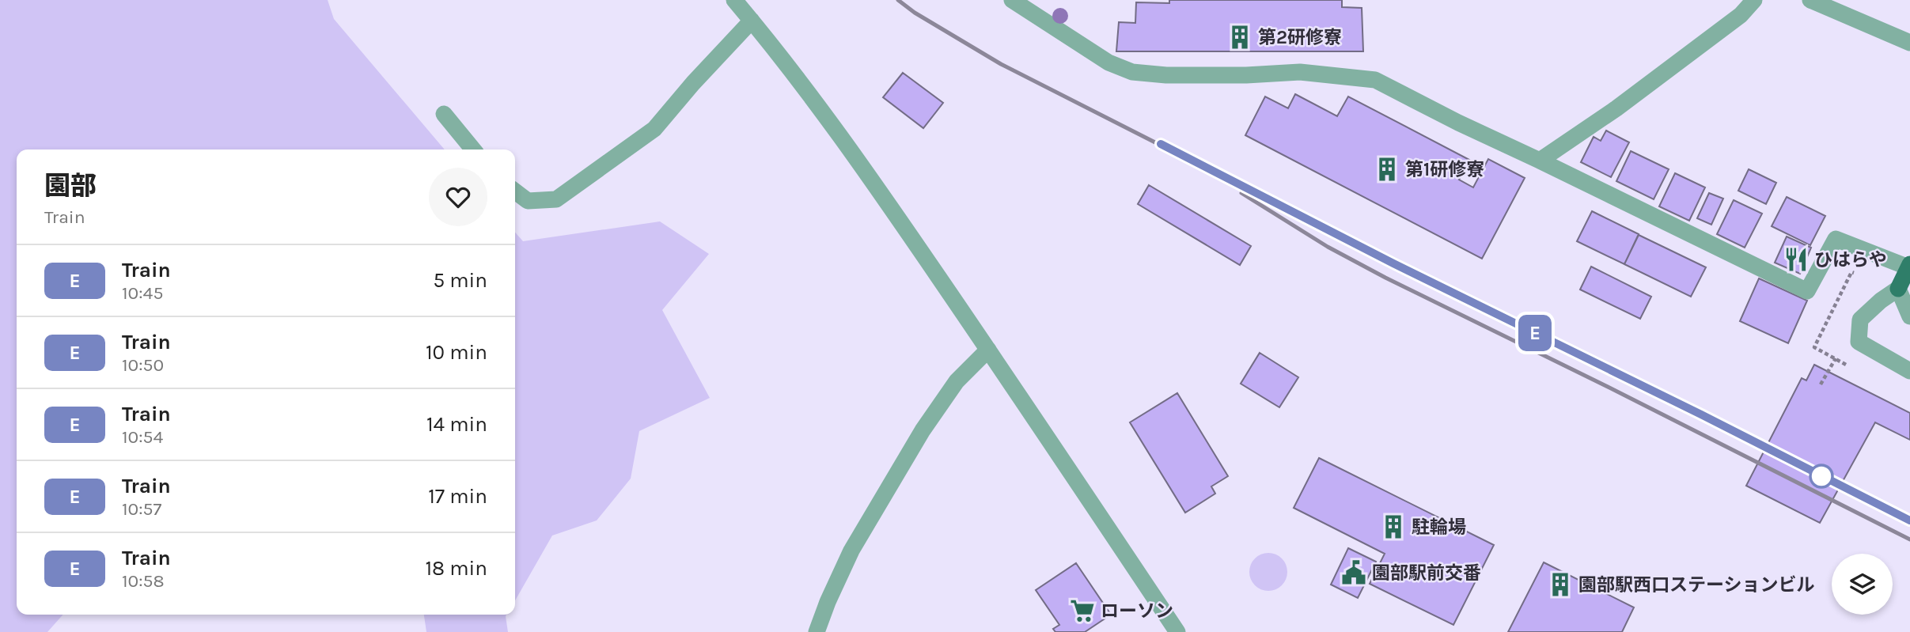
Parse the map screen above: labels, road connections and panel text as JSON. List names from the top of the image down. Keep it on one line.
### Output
{"places":{"building":["第2研修寮","第1研修寮","駐輪場","園部駅西口ステーションビル"],"restaurant":["ひはらや"],"public building":["園部駅前交番"],"supermarket":["ローソン"]},"page":{"on_map":"E","heading":["園部","Train"],"list":[{"mark":"E","name":"Train","note":"10:45","value":"5 min"},{"mark":"E","name":"Train","note":"10:50","value":"10 min"},{"mark":"E","name":"Train","note":"10:54","value":"14 min"},{"mark":"E","name":"Train","note":"10:57","value":"17 min"},{"mark":"E","name":"Train","note":"10:58","value":"18 min"}]}}
